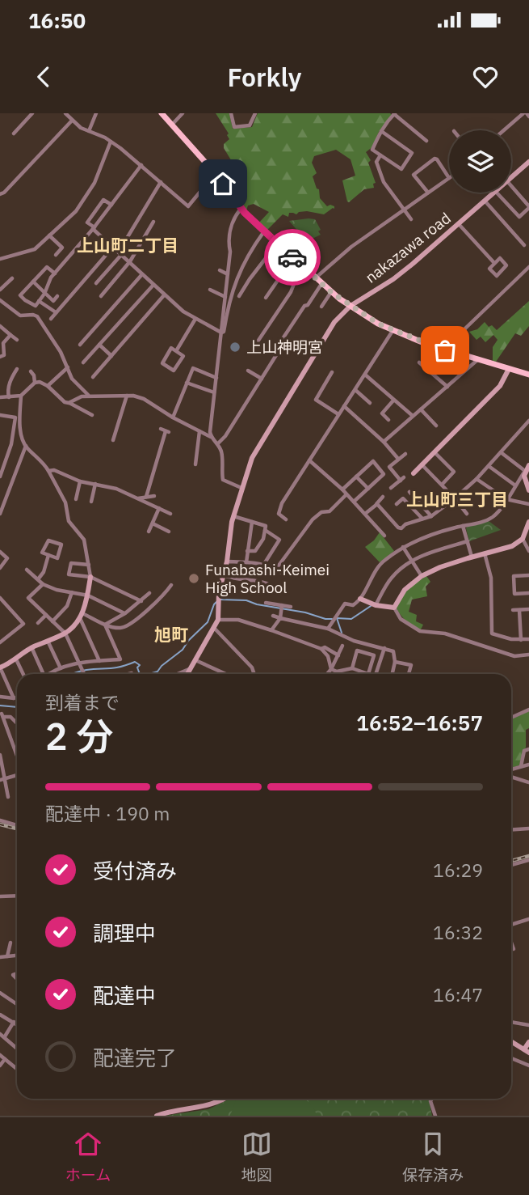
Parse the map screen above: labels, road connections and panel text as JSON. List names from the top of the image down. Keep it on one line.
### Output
{"streets":{"street":["nakazawa road"]},"districts":["上山町二丁目","上山町三丁目","旭町"],"places":["上山神明宮","Funabashi-Keimei High School"],"page":{"status":"16:50","header":"Forkly","heading":["2 分","到着まで","16:52–16:57"],"bar":"配達中 · 190 m","list":[["受付済み","16:29"],["調理中","16:32"],["配達中","16:47"],"配達完了"],"tabs":["ホーム","地図","保存済み"]}}
